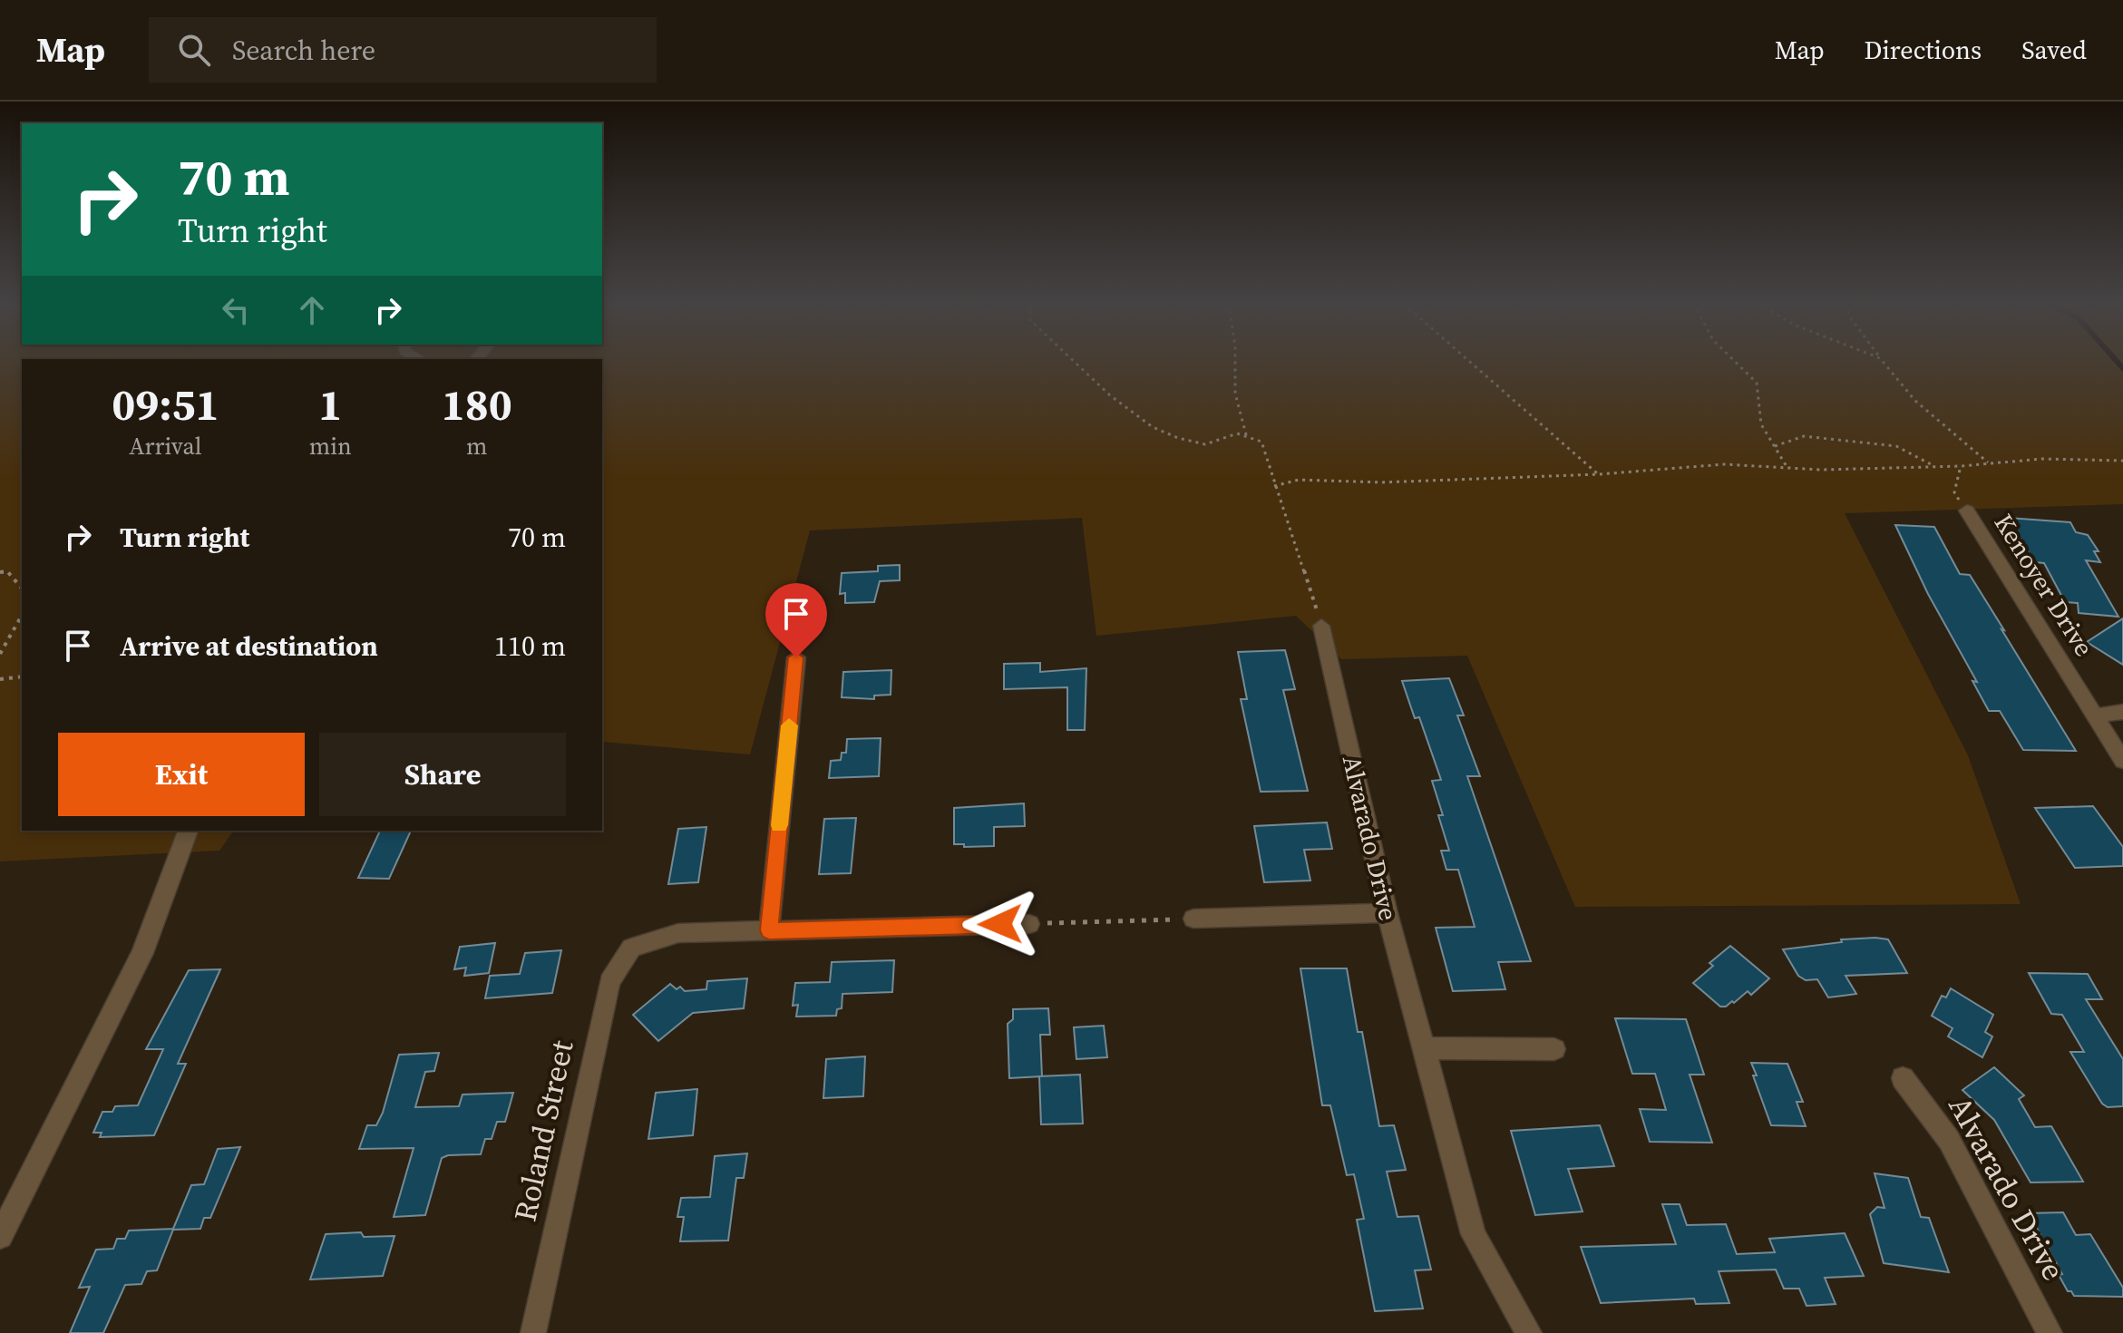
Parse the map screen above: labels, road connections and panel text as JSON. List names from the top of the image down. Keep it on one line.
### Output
{"streets":{"street":["Kenoyer Drive","Alvarado Drive","Roland Street"]},"page":{"header":"Map","search":"Search here","nav":["Map","Directions","Saved"],"turn":["70 m","Turn right"],"eta":["09:51","Arrival","1","min","180","m"],"list":[{"name":"Turn right","value":"70 m"},{"name":"Arrive at destination","value":"110 m"}],"buttons":["Exit","Share"]}}
